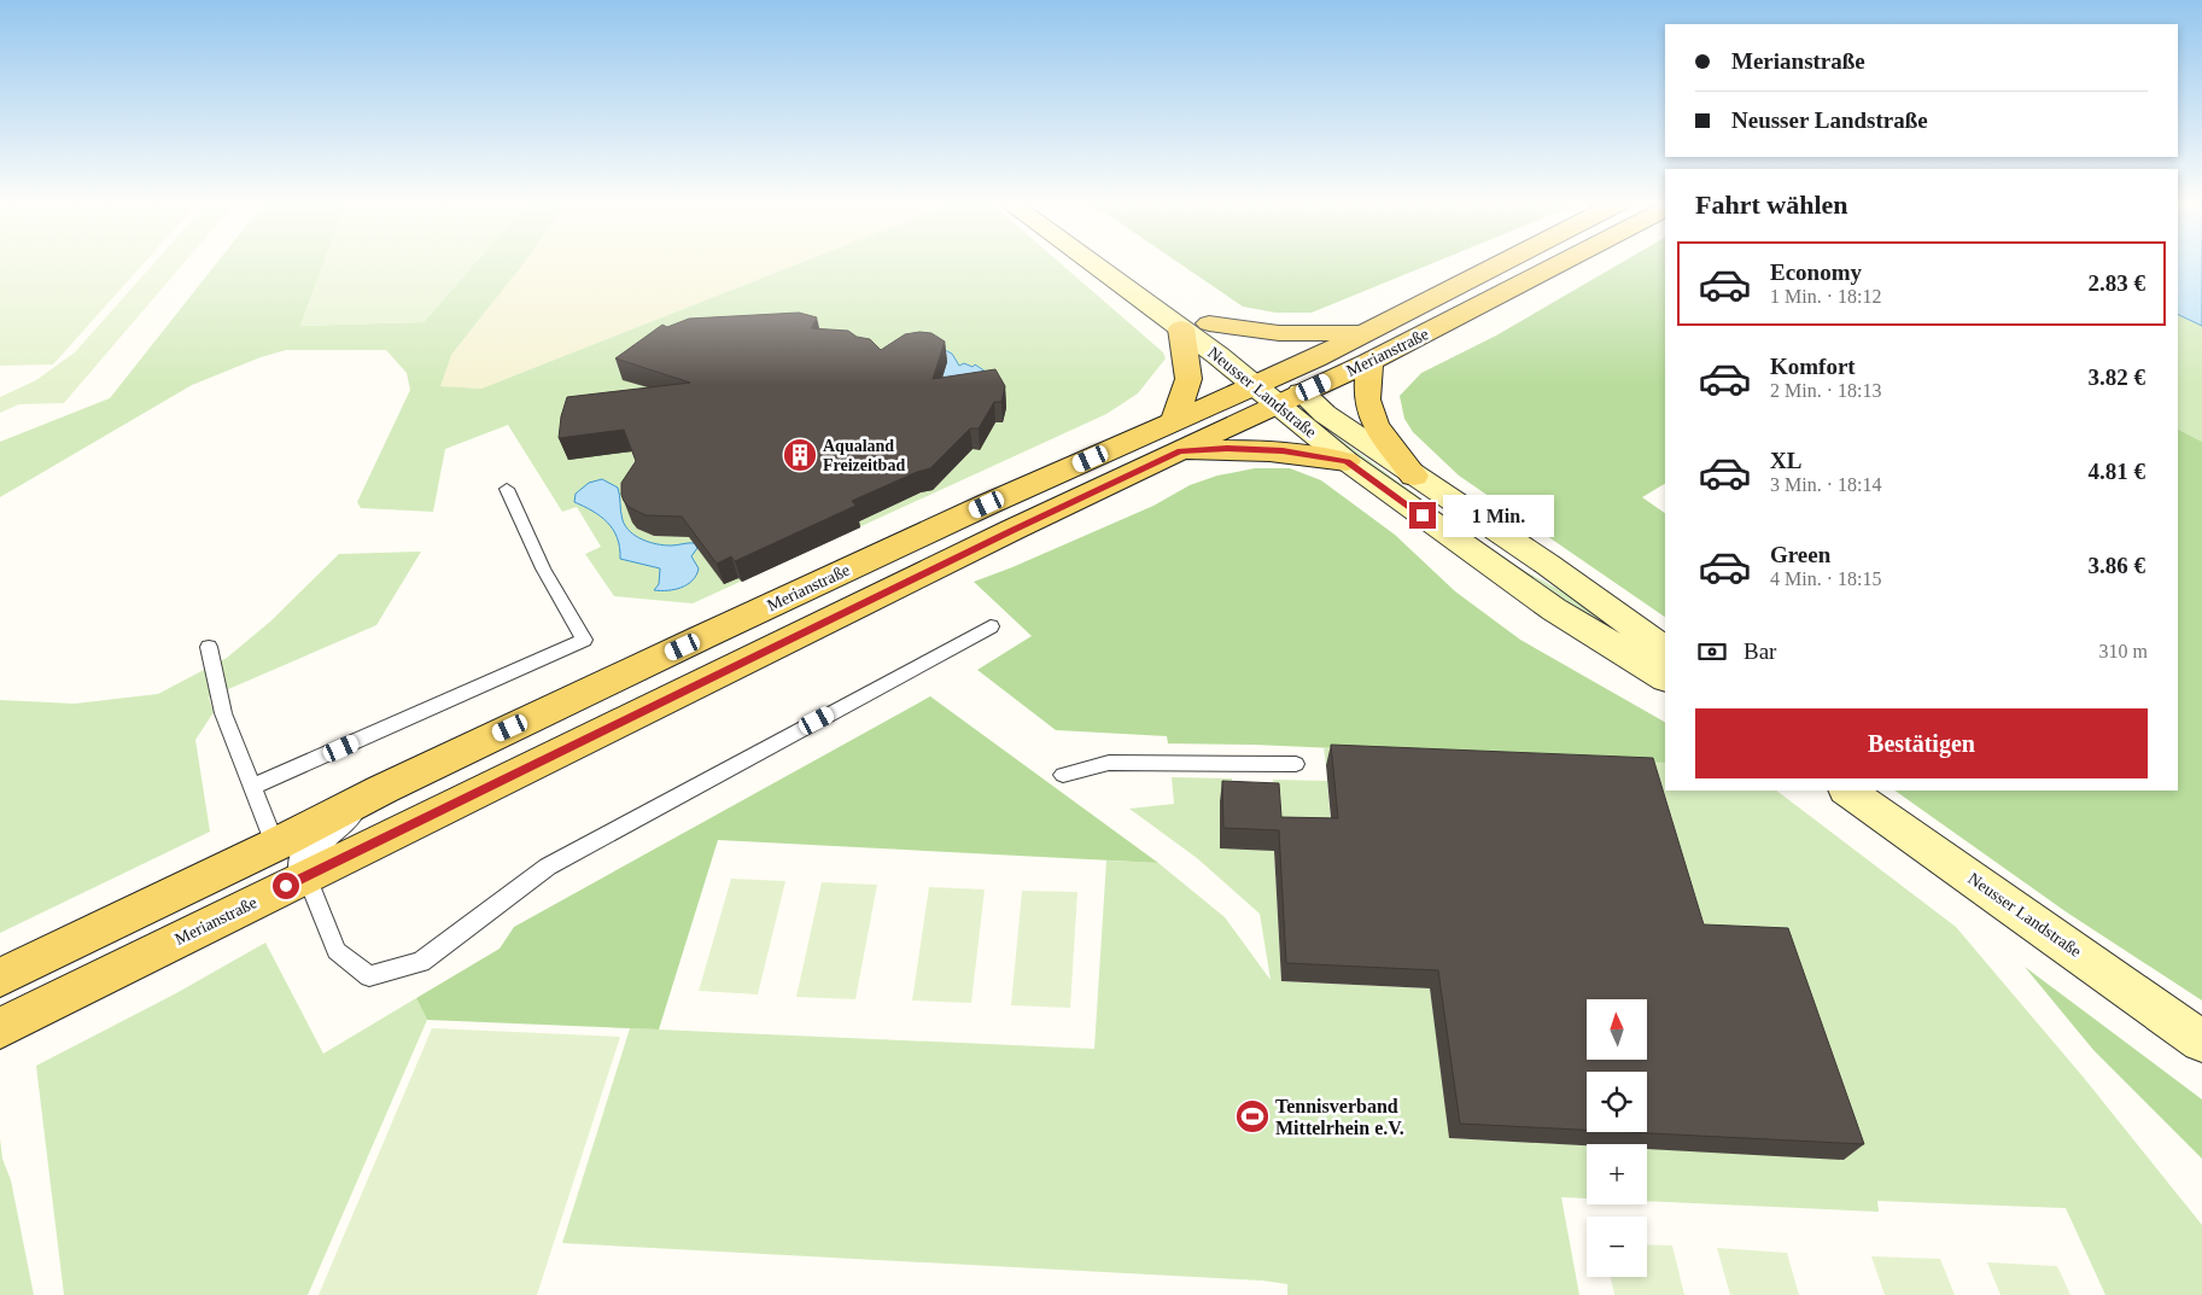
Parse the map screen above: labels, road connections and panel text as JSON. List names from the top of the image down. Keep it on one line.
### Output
{"streets":{"main road":["Merianstraße","Neusser Landstraße"]},"crossings":[["Merianstraße","Neusser Landstraße"]],"places":{"building":["Aqualand Freizeitbad"],"sports":["Tennisverband Mittelrhein e.V."]},"north":"top","page":{"banner":["Merianstraße","Neusser Landstraße"],"heading":"Fahrt wählen","list":[{"name":"Economy","note":"1 Min. · 18:12","value":"2.83 €"},{"name":"Komfort","note":"2 Min. · 18:13","value":"3.82 €"},{"name":"XL","note":"3 Min. · 18:14","value":"4.81 €"},{"name":"Green","note":"4 Min. · 18:15","value":"3.86 €"}],"bubble":"1 Min.","pay":["Bar","310 m"],"buttons":"Bestätigen","map_buttons":["+","−"]}}
